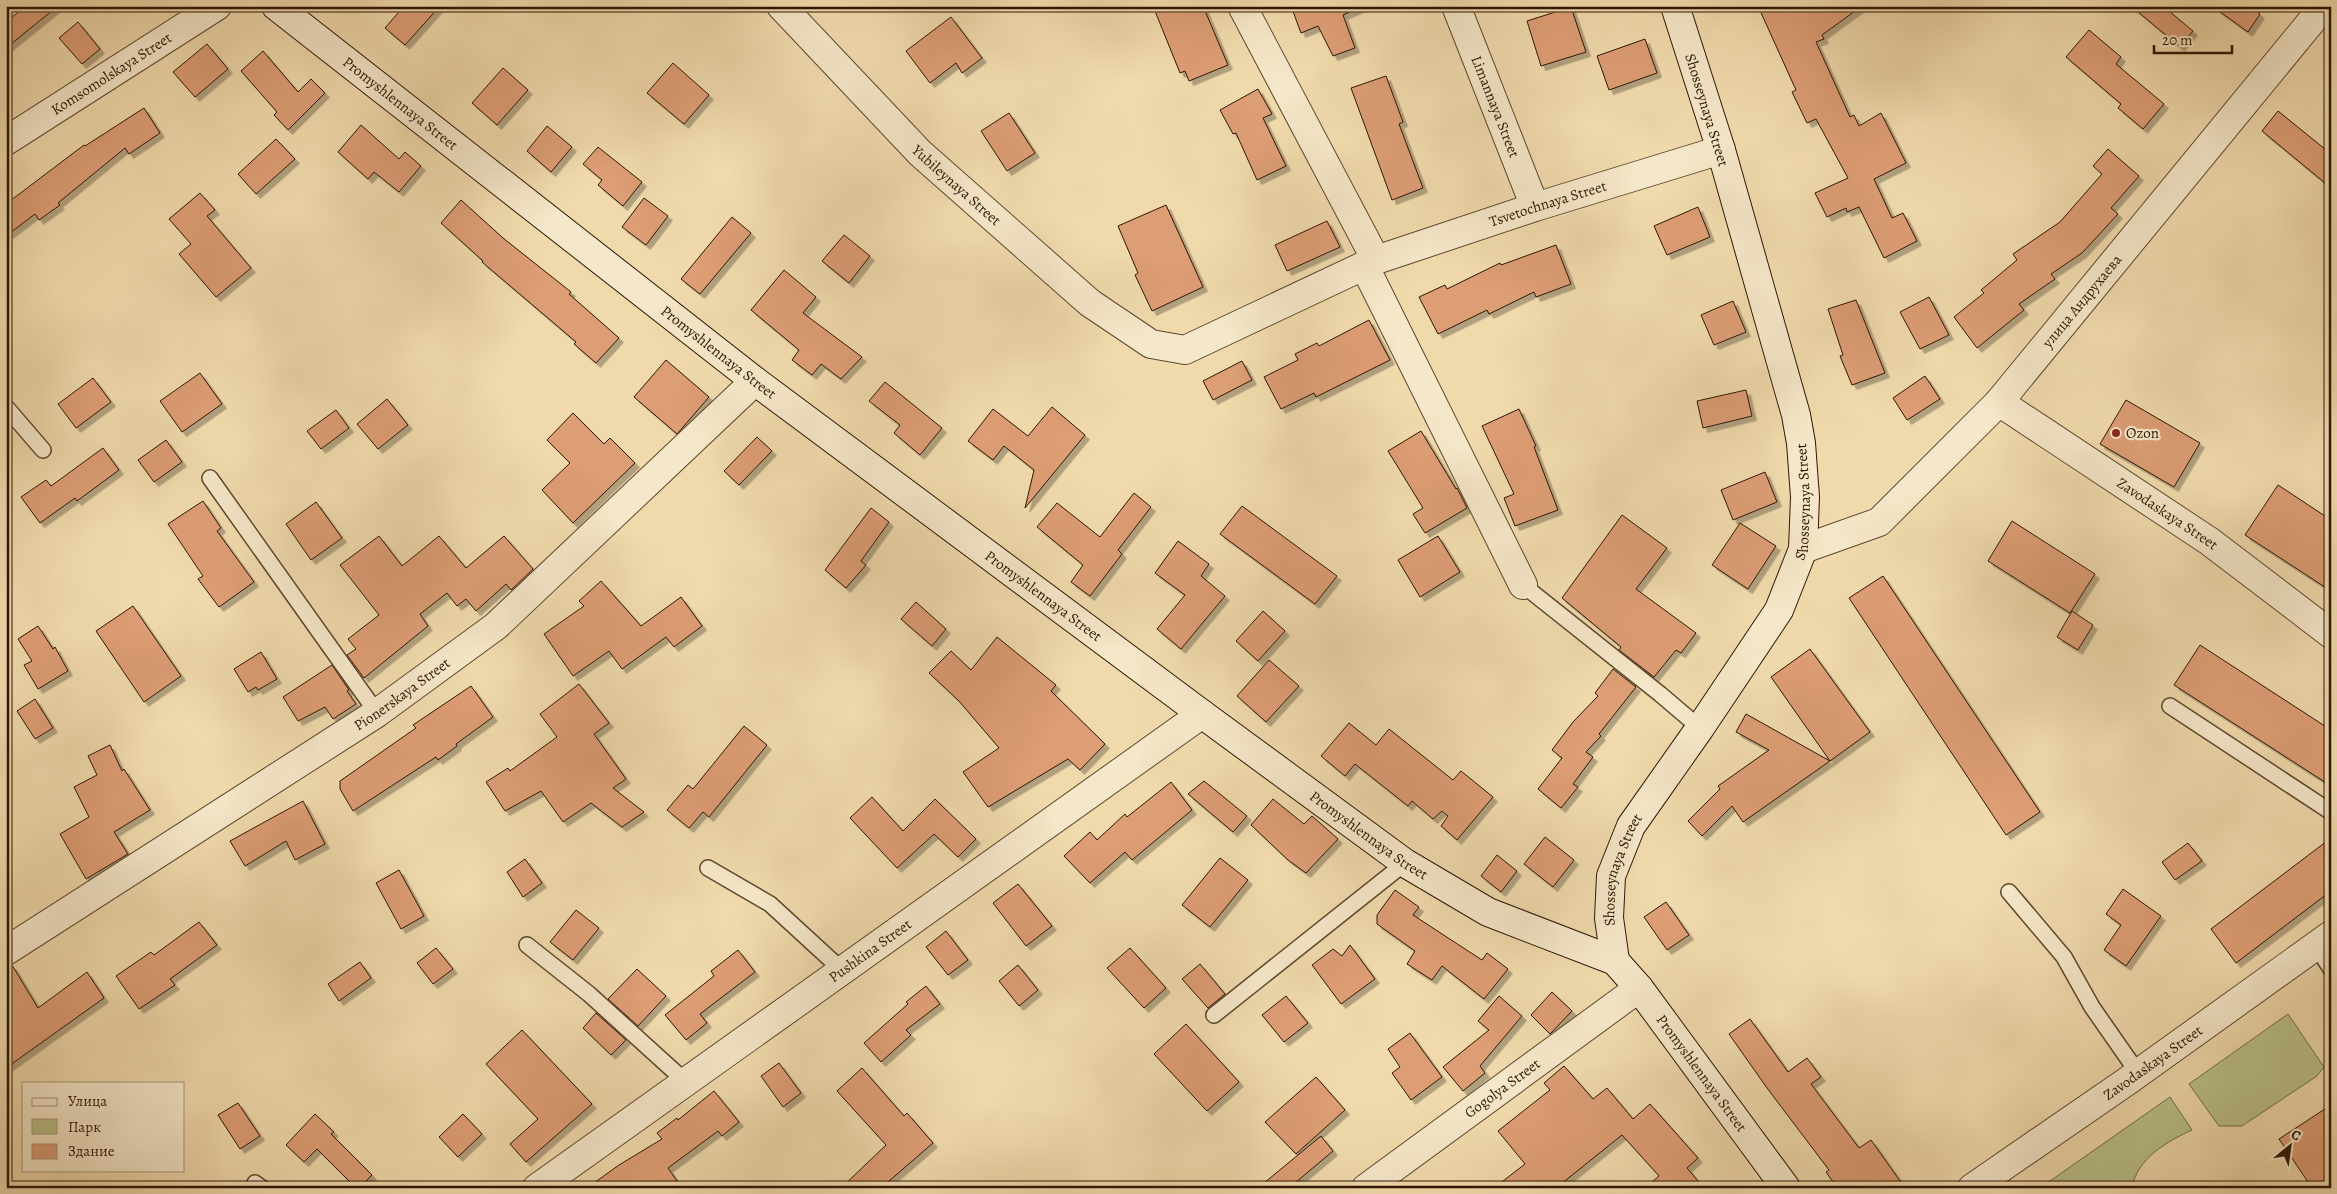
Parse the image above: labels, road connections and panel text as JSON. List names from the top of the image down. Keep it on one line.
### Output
{"streets":{"street":["Komsomolskaya Street","Promyshlennaya Street","Limannaya Street","Shosseynaya Street","Yubileynaya Street","Tsvetochnaya Street","улица Андрухаева","Zavodaskaya Street","Pionerskaya Street","Pushkina Street","Gogolya Street"]},"crossings":[["Promyshlennaya Street","Shosseynaya Street"],["Promyshlennaya Street","Pionerskaya Street"],["Promyshlennaya Street","Pushkina Street"],["Promyshlennaya Street","Gogolya Street"],["Limannaya Street","Tsvetochnaya Street"],["Shosseynaya Street","Tsvetochnaya Street"],["Shosseynaya Street","улица Андрухаева"],["Yubileynaya Street","Tsvetochnaya Street"],["улица Андрухаева","Zavodaskaya Street"]],"places":["Ozon"],"legend":["Улица","Парк","Здание"],"scale_bar":"20 m","north":"top right"}
